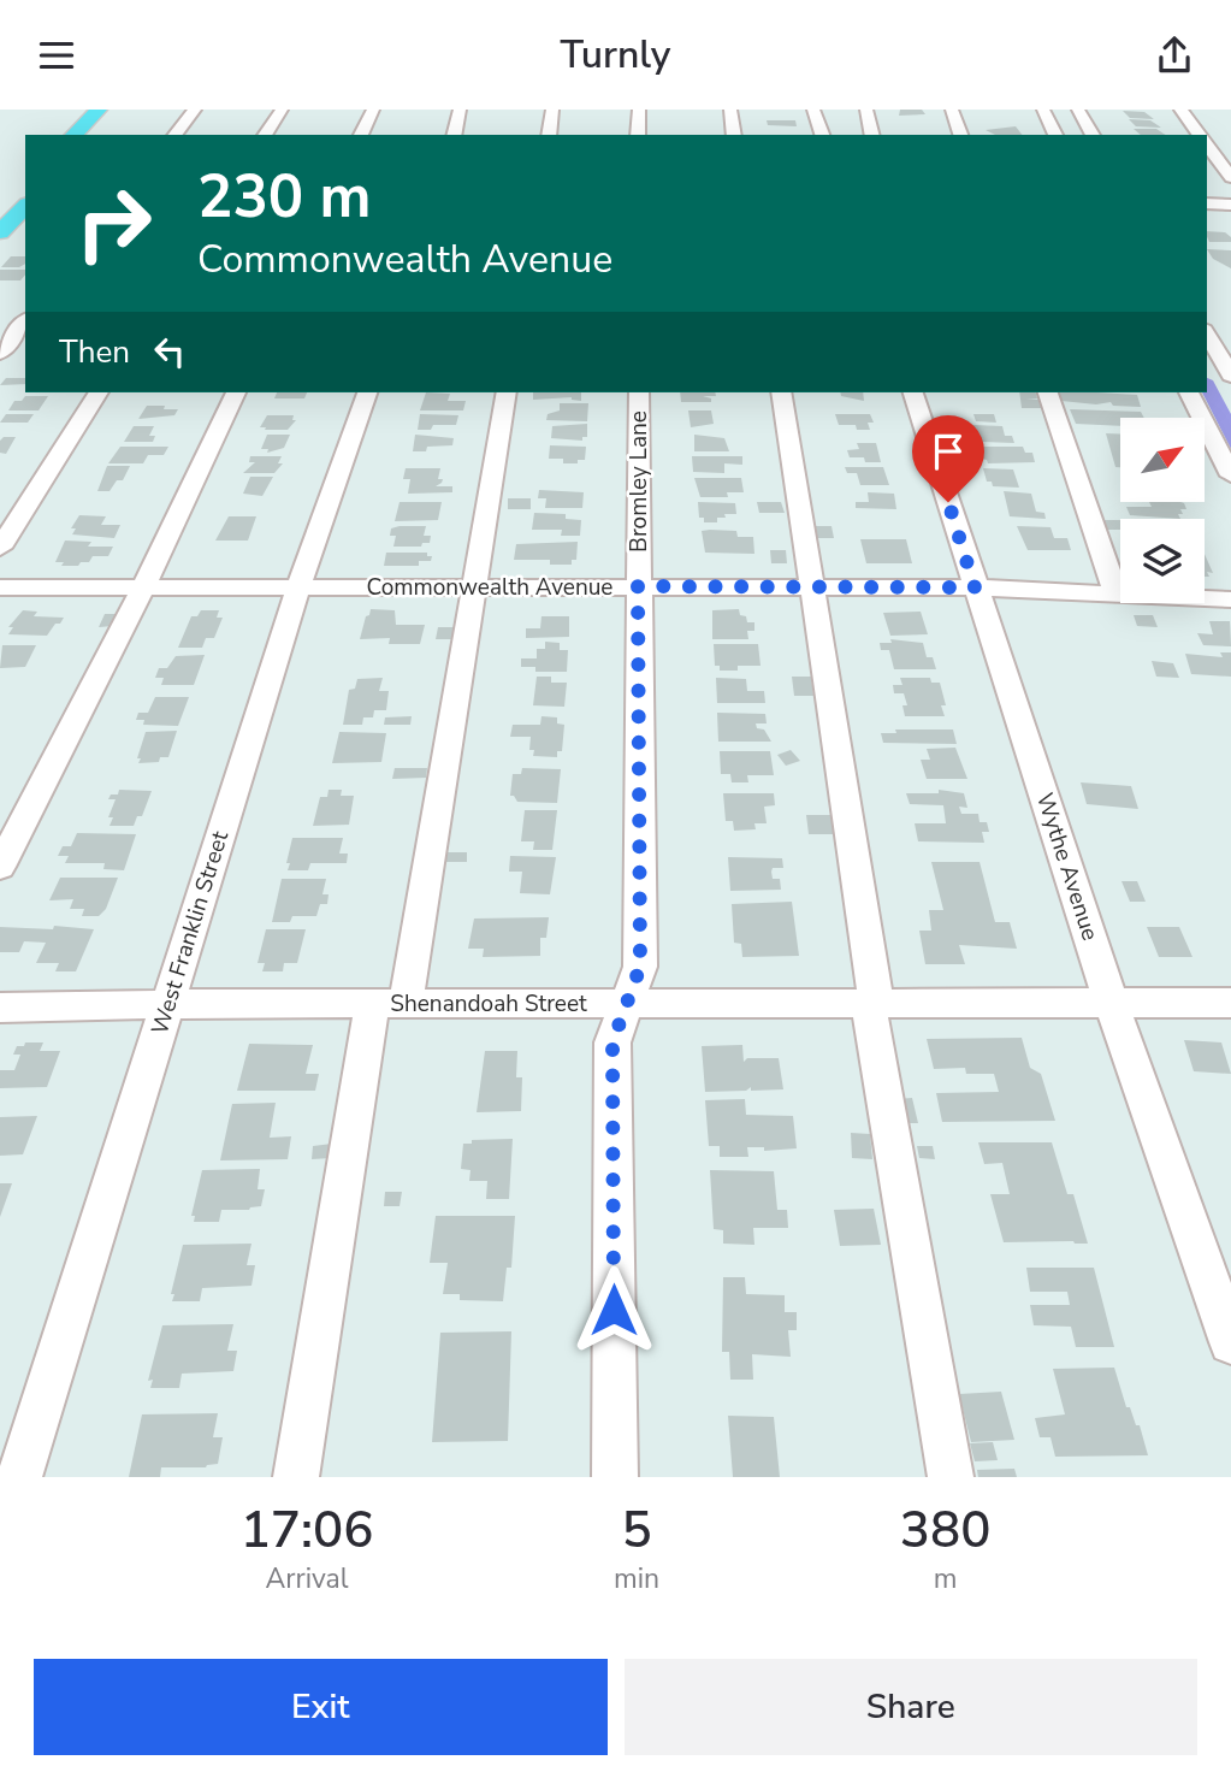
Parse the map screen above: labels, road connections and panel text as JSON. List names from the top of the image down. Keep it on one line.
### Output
{"streets":{"street":["Bromley Lane","Commonwealth Avenue","Wythe Avenue","West Franklin Street","Shenandoah Street"]},"crossings":[["Bromley Lane","Commonwealth Avenue"],["Bromley Lane","Shenandoah Street"],["Commonwealth Avenue","Wythe Avenue"],["Commonwealth Avenue","West Franklin Street"],["Wythe Avenue","Shenandoah Street"],["West Franklin Street","Shenandoah Street"]],"north":"top right","page":{"header":"Turnly","turn":["230 m","Commonwealth Avenue"],"then":"Then","eta":["17:06","Arrival","5","min","380","m"],"buttons":["Exit","Share"]}}
